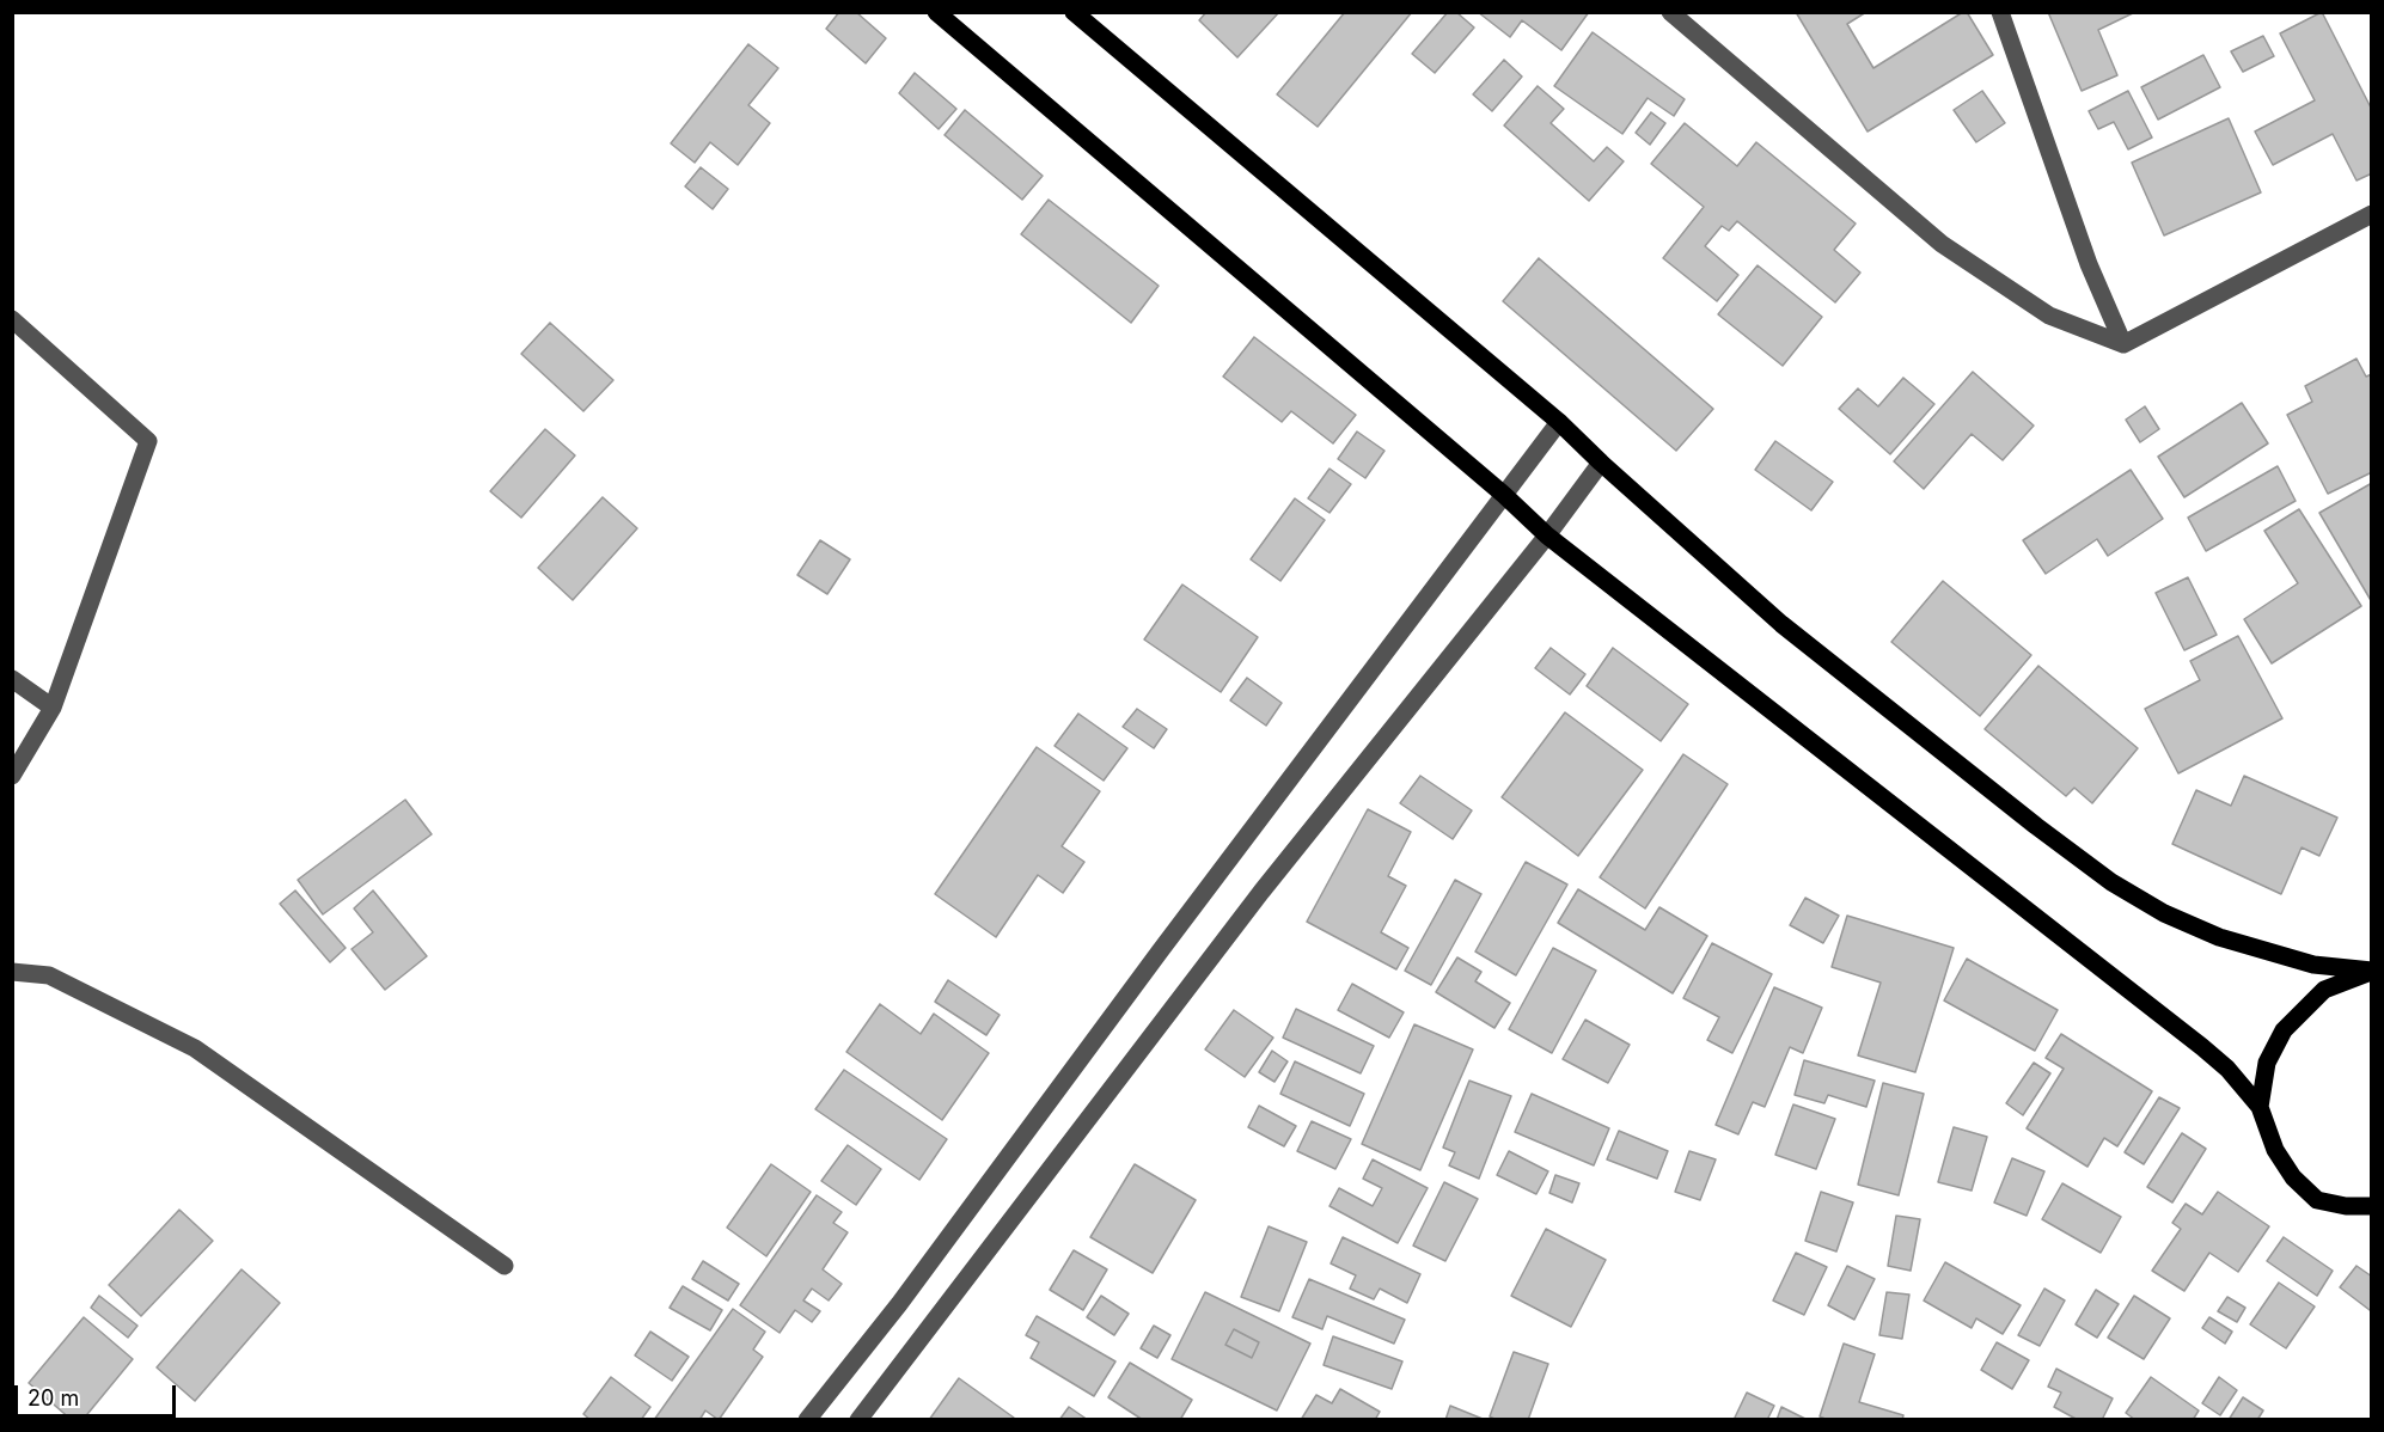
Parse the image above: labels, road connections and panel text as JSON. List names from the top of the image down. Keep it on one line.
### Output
{"scale_bar":"20 m"}
